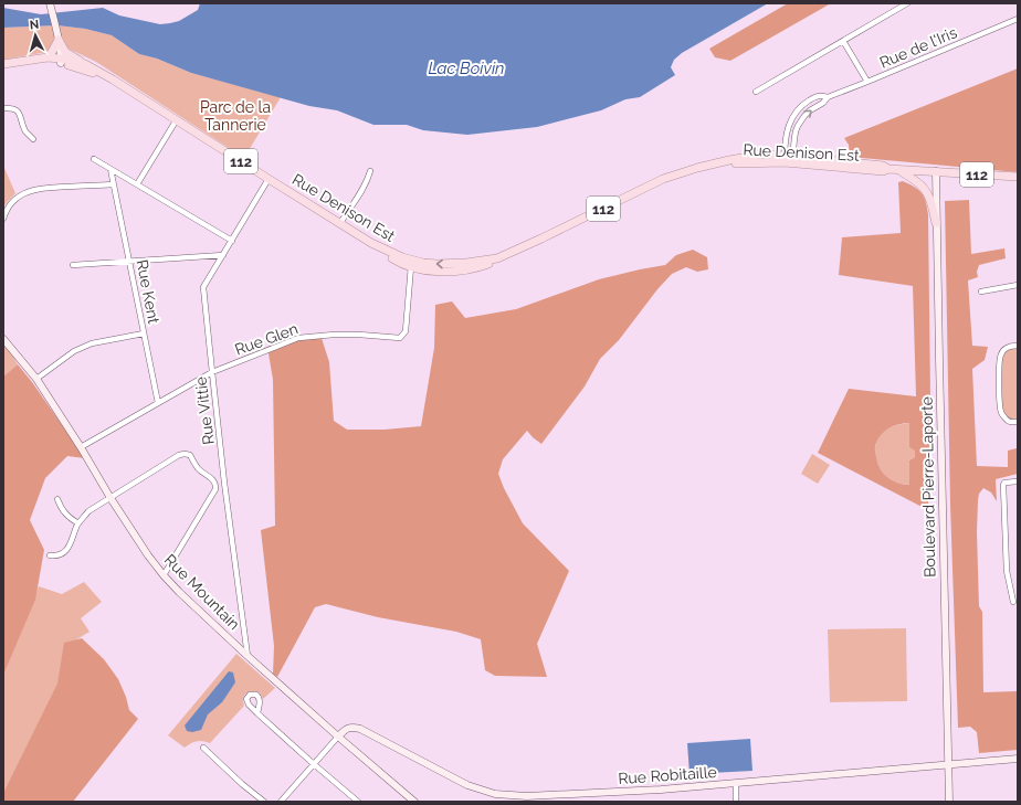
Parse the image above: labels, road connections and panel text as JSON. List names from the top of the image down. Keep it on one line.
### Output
{"streets":{"main road":["Rue Denison Est","112"],"street":["Rue de l'Iris","Rue Kent","Rue Glen","Rue Vittie","Boulevard Pierre-Laporte","Rue Mountain","Rue Robitaille"]},"crossings":[["Rue de l'Iris","Rue Denison Est"],["Rue Denison Est","Rue Glen"],["Rue Denison Est","Rue Vittie"],["Rue Denison Est","Boulevard Pierre-Laporte"],["Rue Kent","Rue Glen"],["Rue Glen","Rue Vittie"],["Rue Glen","Rue Mountain"],["Rue Vittie","Rue Mountain"],["Boulevard Pierre-Laporte","Rue Robitaille"],["Rue Mountain","Rue Robitaille"]],"water":["Lac Boivin"],"parks":["Parc de la Tannerie"],"north":"top"}
